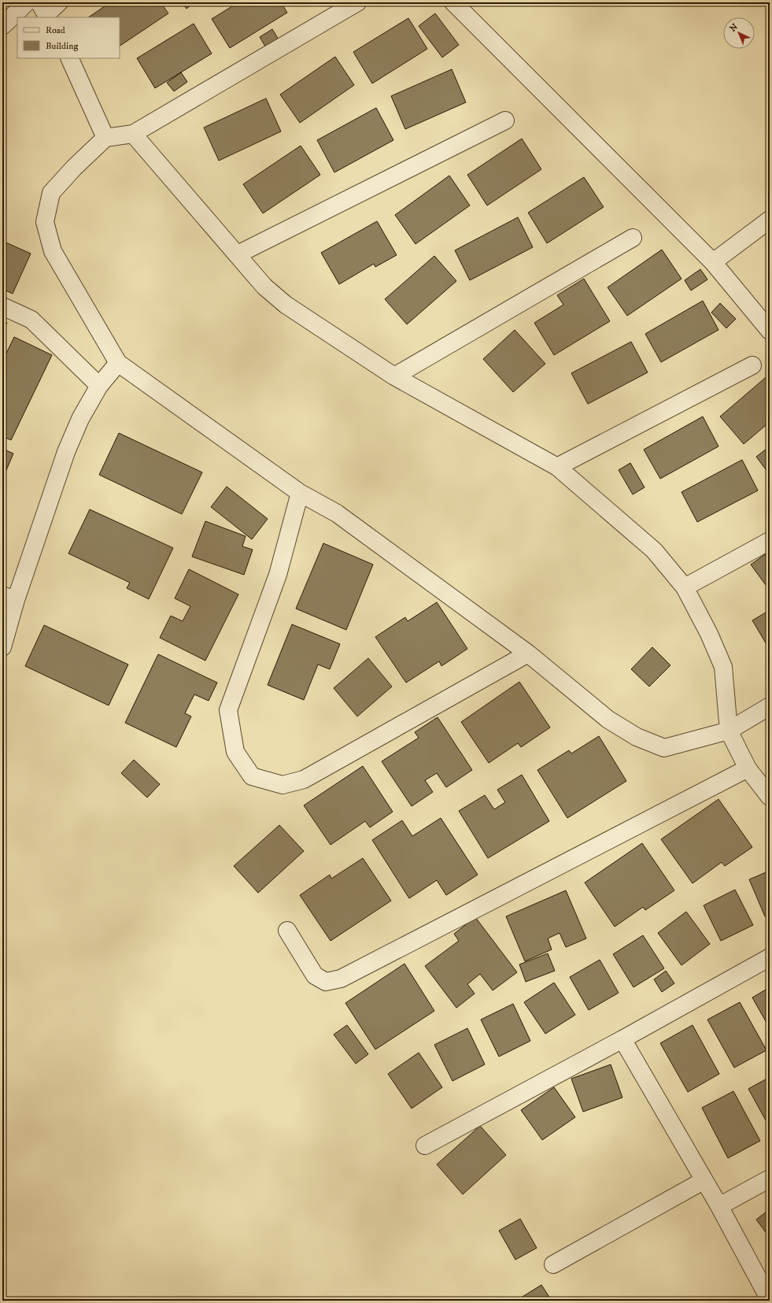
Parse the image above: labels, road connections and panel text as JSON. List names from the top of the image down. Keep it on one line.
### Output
{"legend":["Road","Building"],"north":"top left"}
